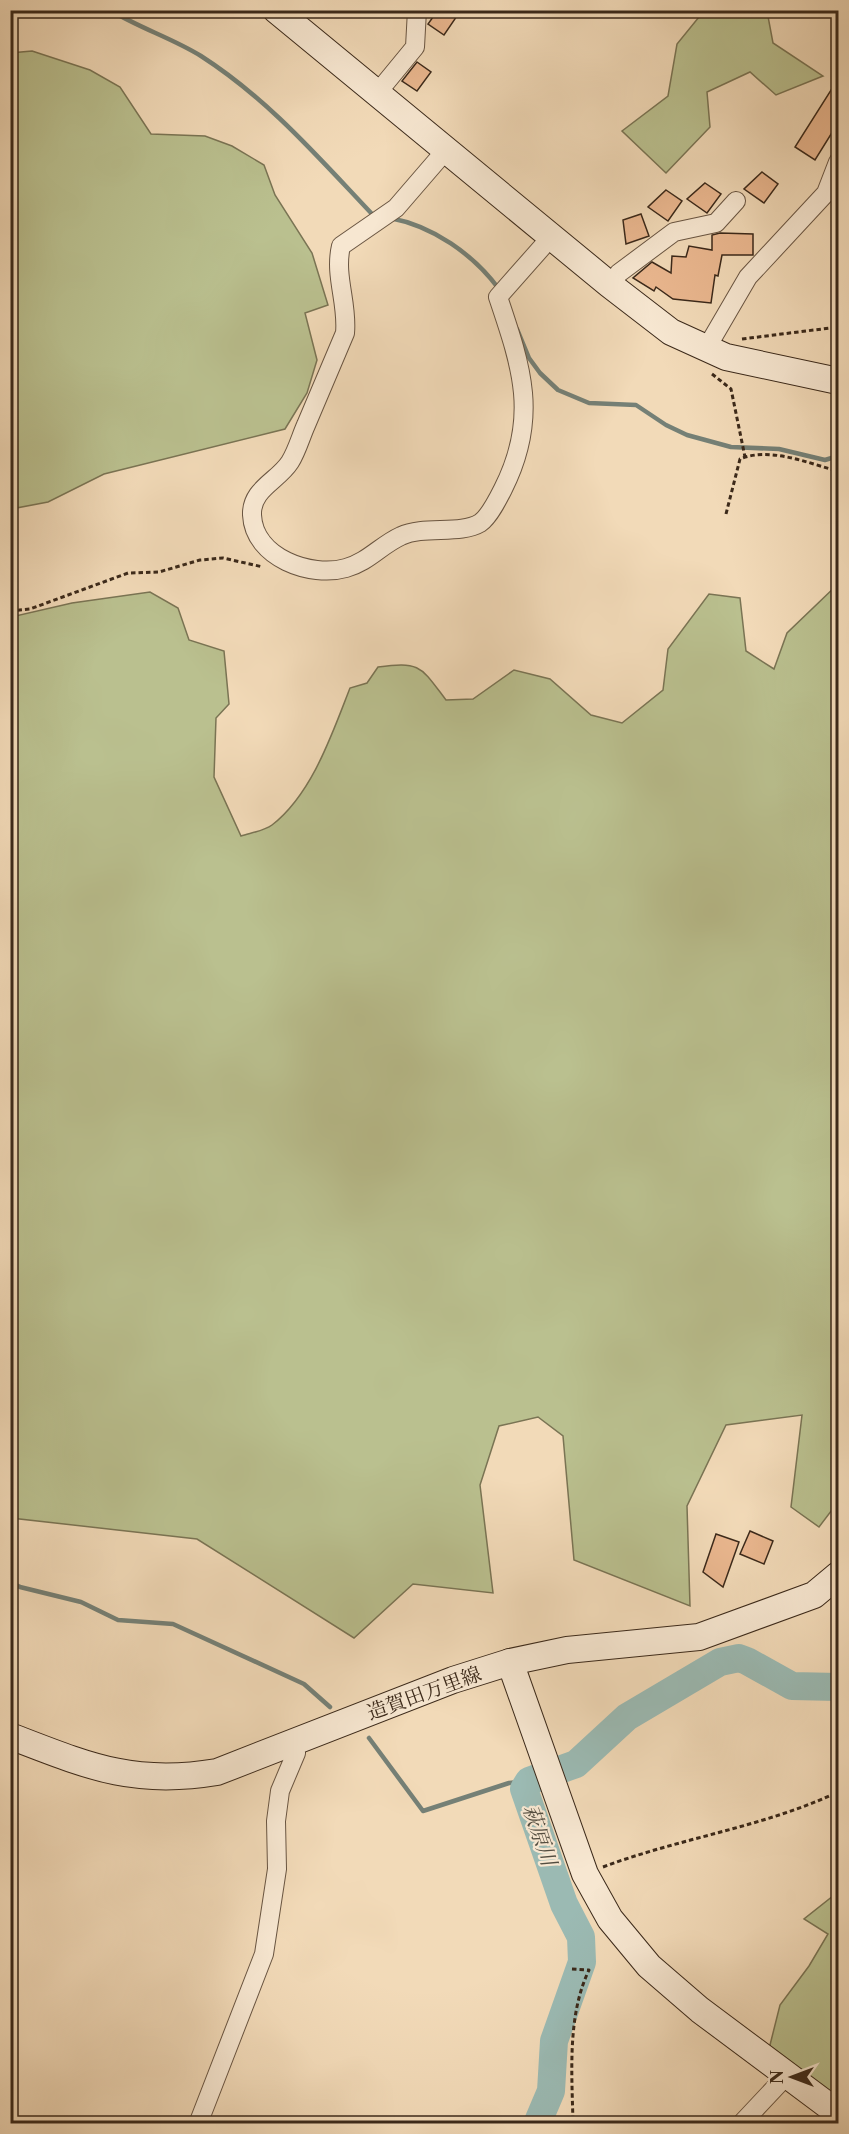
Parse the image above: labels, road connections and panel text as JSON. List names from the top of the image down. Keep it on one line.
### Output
{"streets":{"street":["造賀田万里線"]},"water":["萩原川"],"north":"left"}
